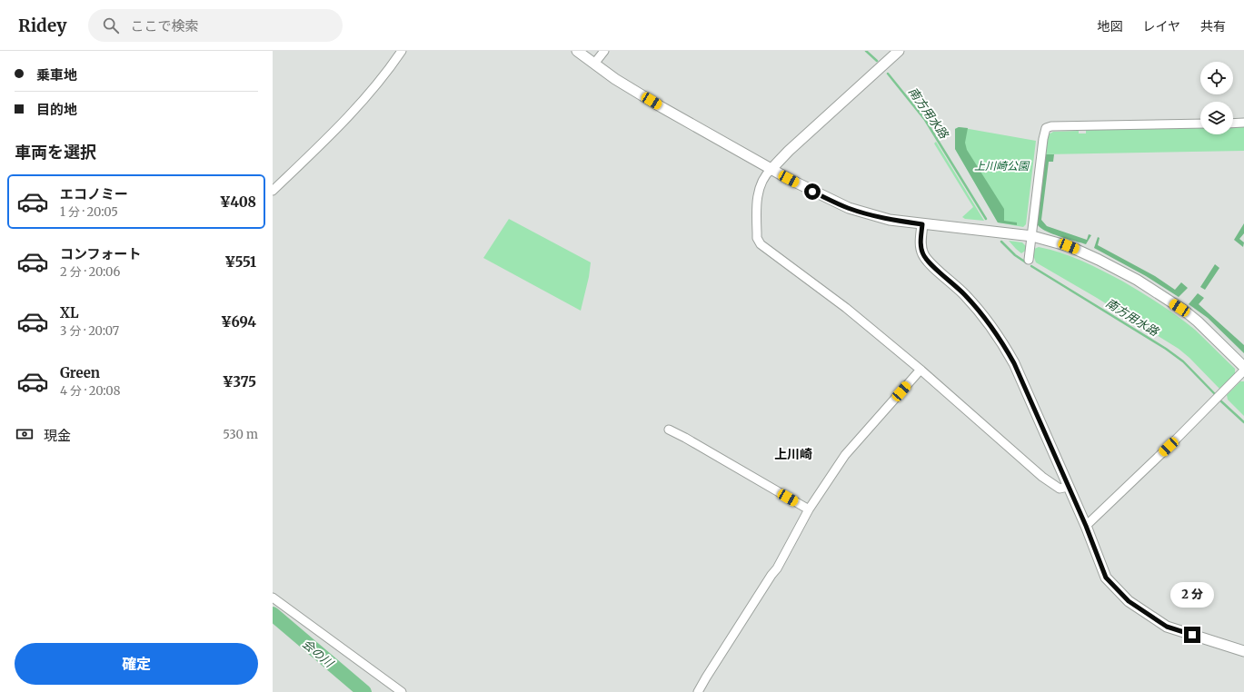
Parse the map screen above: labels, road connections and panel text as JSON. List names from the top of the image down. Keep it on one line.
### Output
{"districts":["上川崎"],"water":["南方用水路","会の川"],"parks":["上川崎公園"],"page":{"header":"Ridey","search":"ここで検索","nav":["地図","レイヤ","共有"],"banner":["乗車地","目的地"],"heading":"車両を選択","list":[{"name":"エコノミー","note":"1 分 · 20:05","value":"¥408"},{"name":"コンフォート","note":"2 分 · 20:06","value":"¥551"},{"name":"XL","note":"3 分 · 20:07","value":"¥694"},{"name":"Green","note":"4 分 · 20:08","value":"¥375"}],"pay":["現金","530 m"],"bubble":"2 分","buttons":"確定"}}
